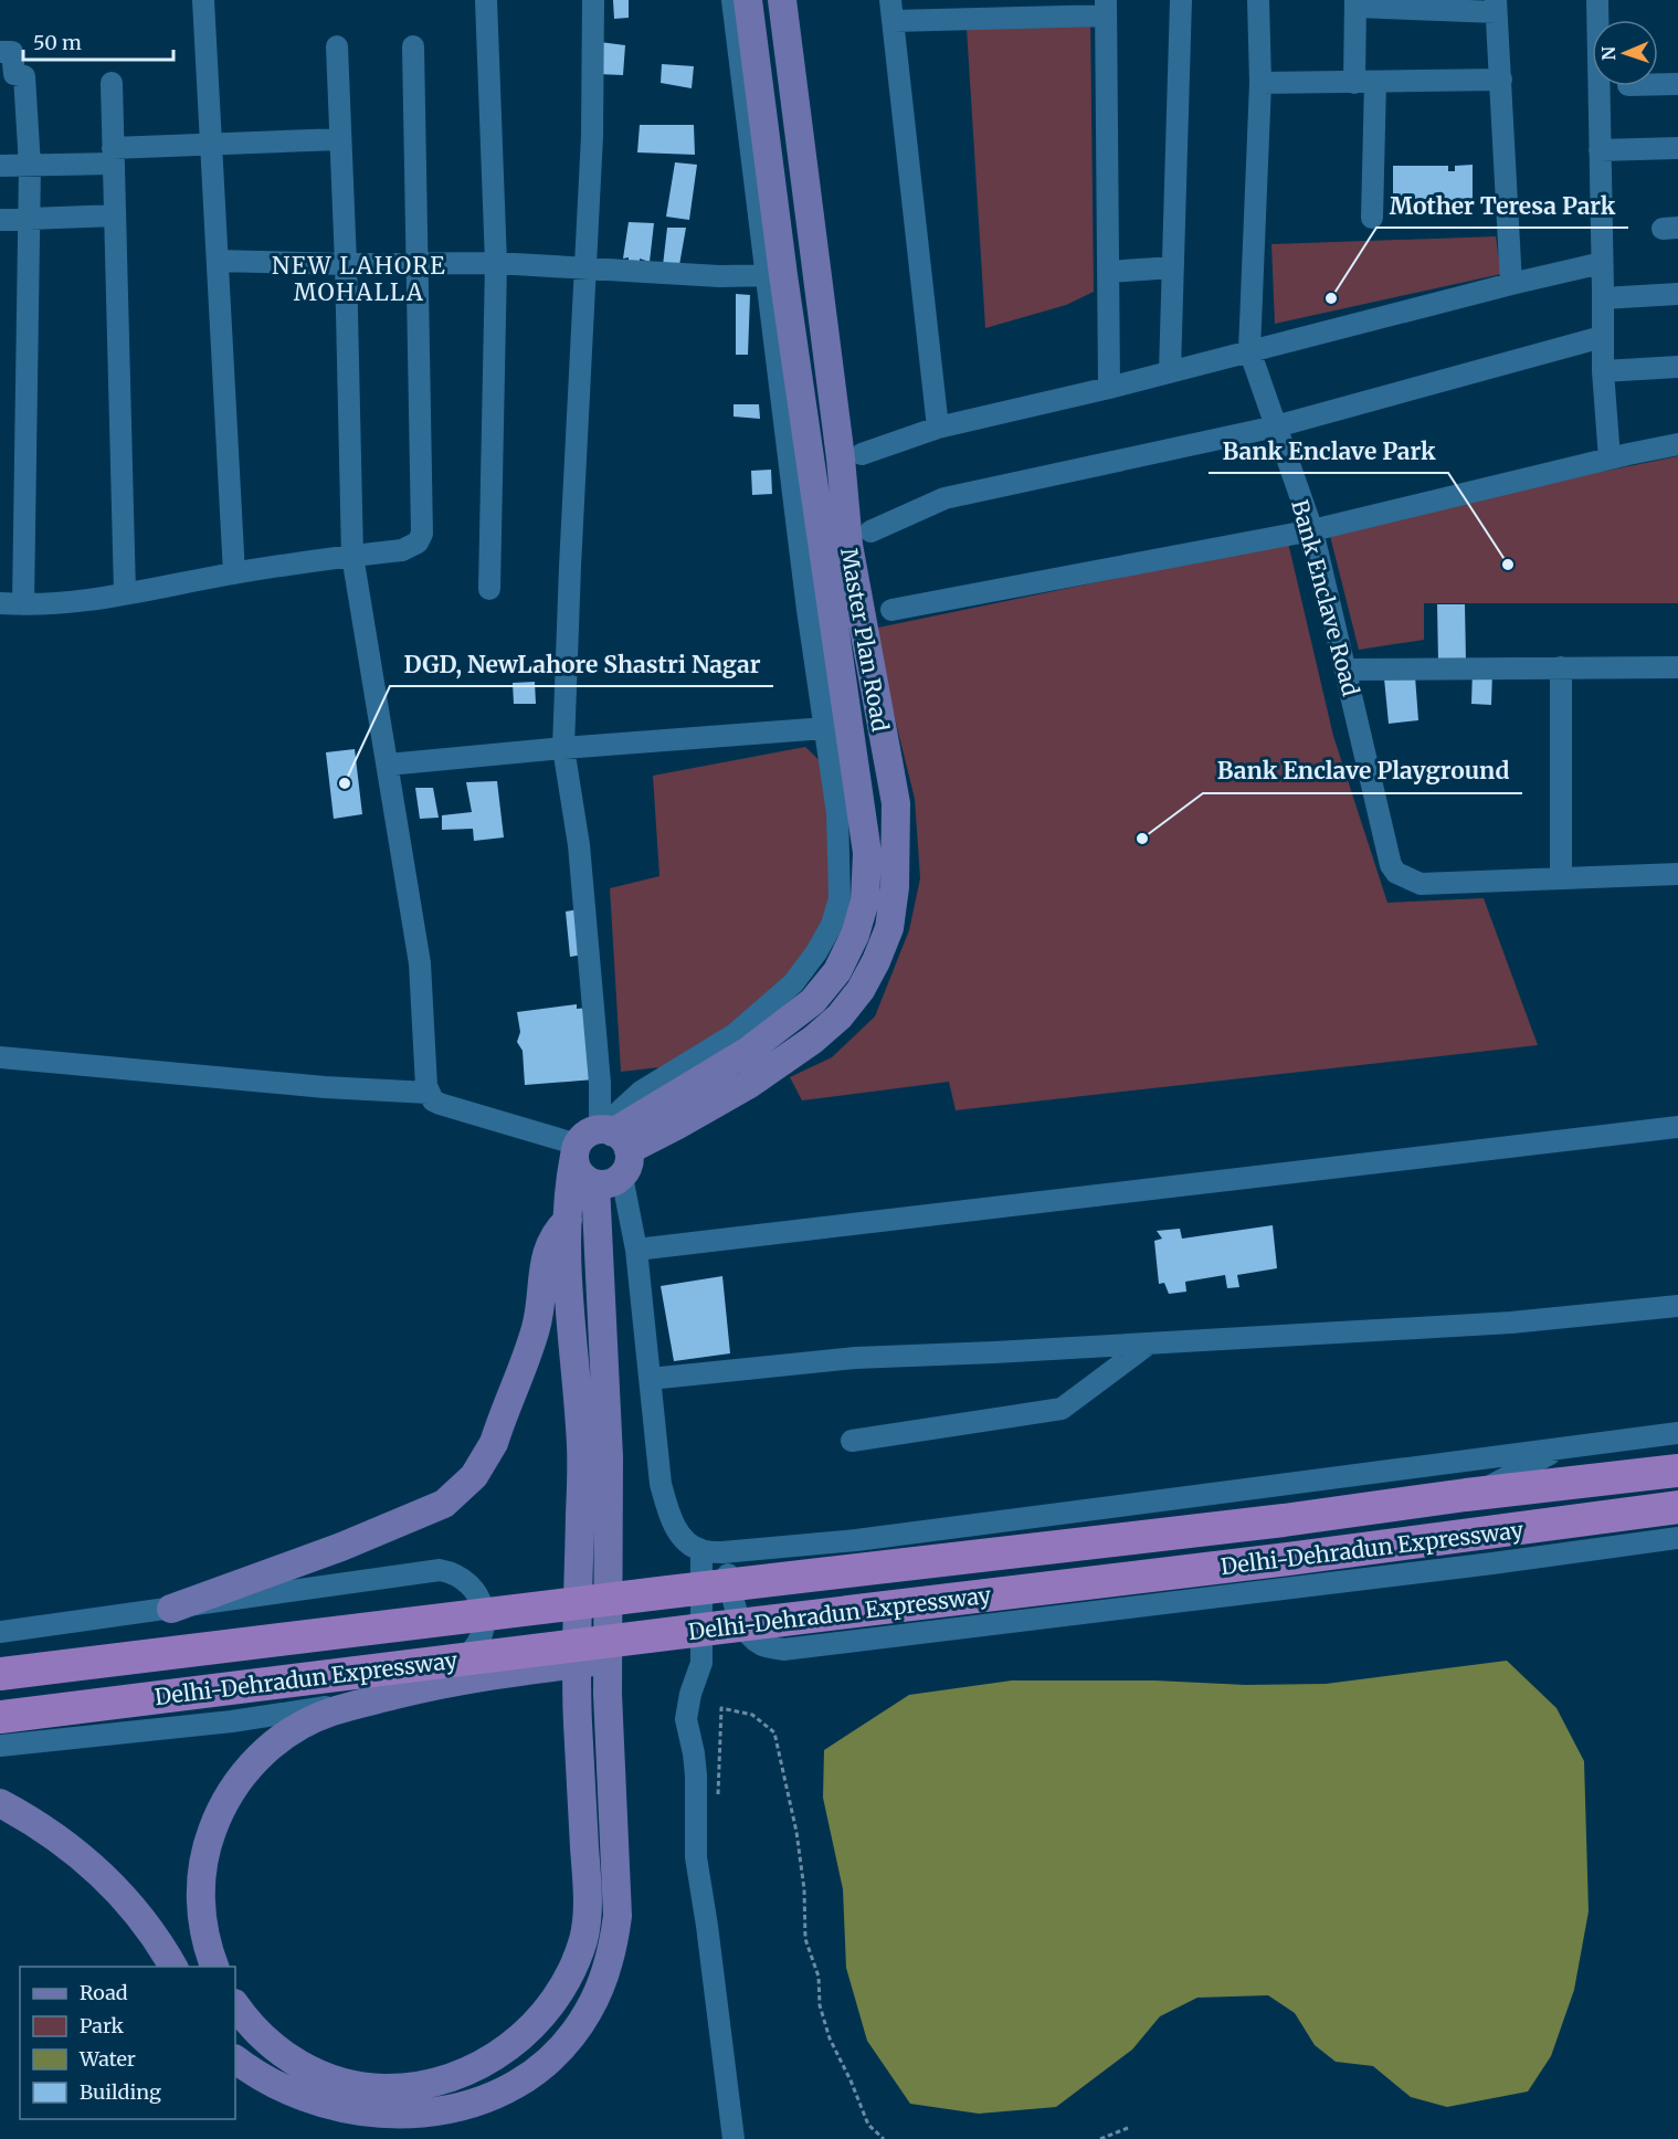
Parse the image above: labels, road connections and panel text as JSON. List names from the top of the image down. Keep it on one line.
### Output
{"streets":{"highway":["Delhi-Dehradun Expressway"],"main road":["Master Plan Road"],"street":["Bank Enclave Road"]},"districts":["NEW LAHORE MOHALLA"],"places":["Mother Teresa Park","Bank Enclave Park","DGD, NewLahore Shastri Nagar","Bank Enclave Playground"],"legend":["Road","Park","Water","Building"],"scale_bar":"50 m","north":"left"}
